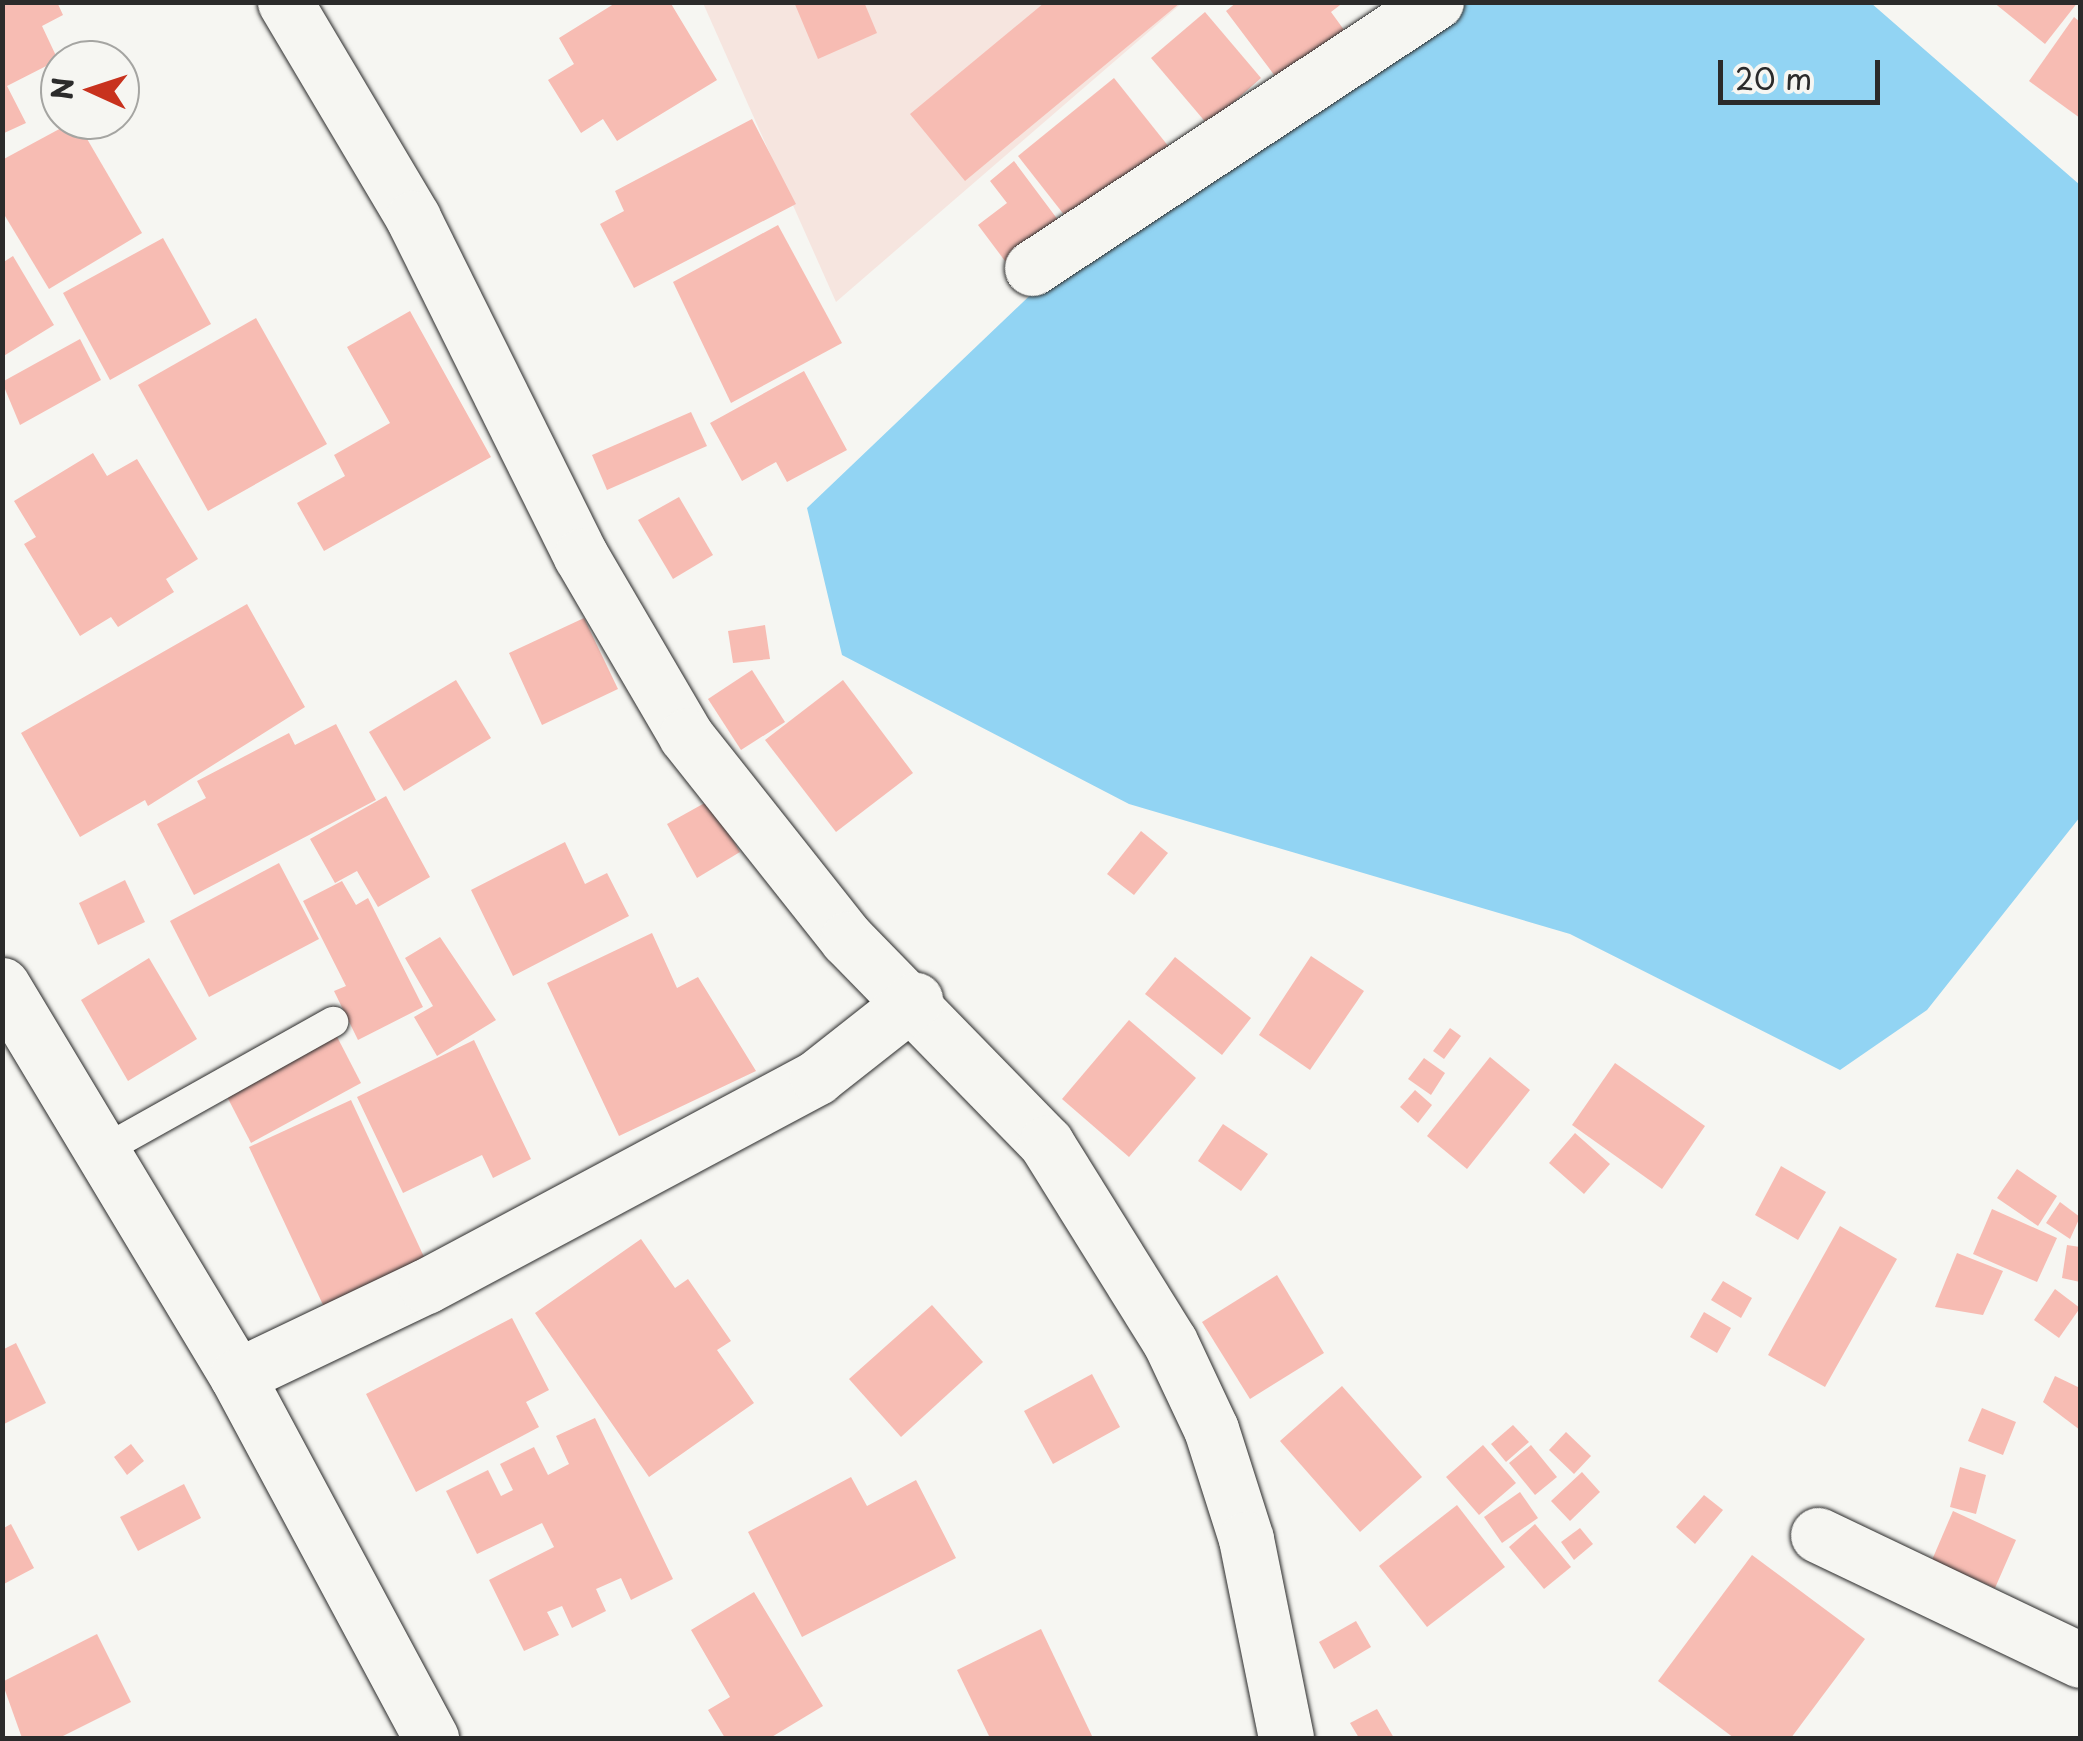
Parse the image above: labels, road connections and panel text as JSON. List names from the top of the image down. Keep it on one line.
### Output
{"scale_bar":"20 m","north":"left"}
